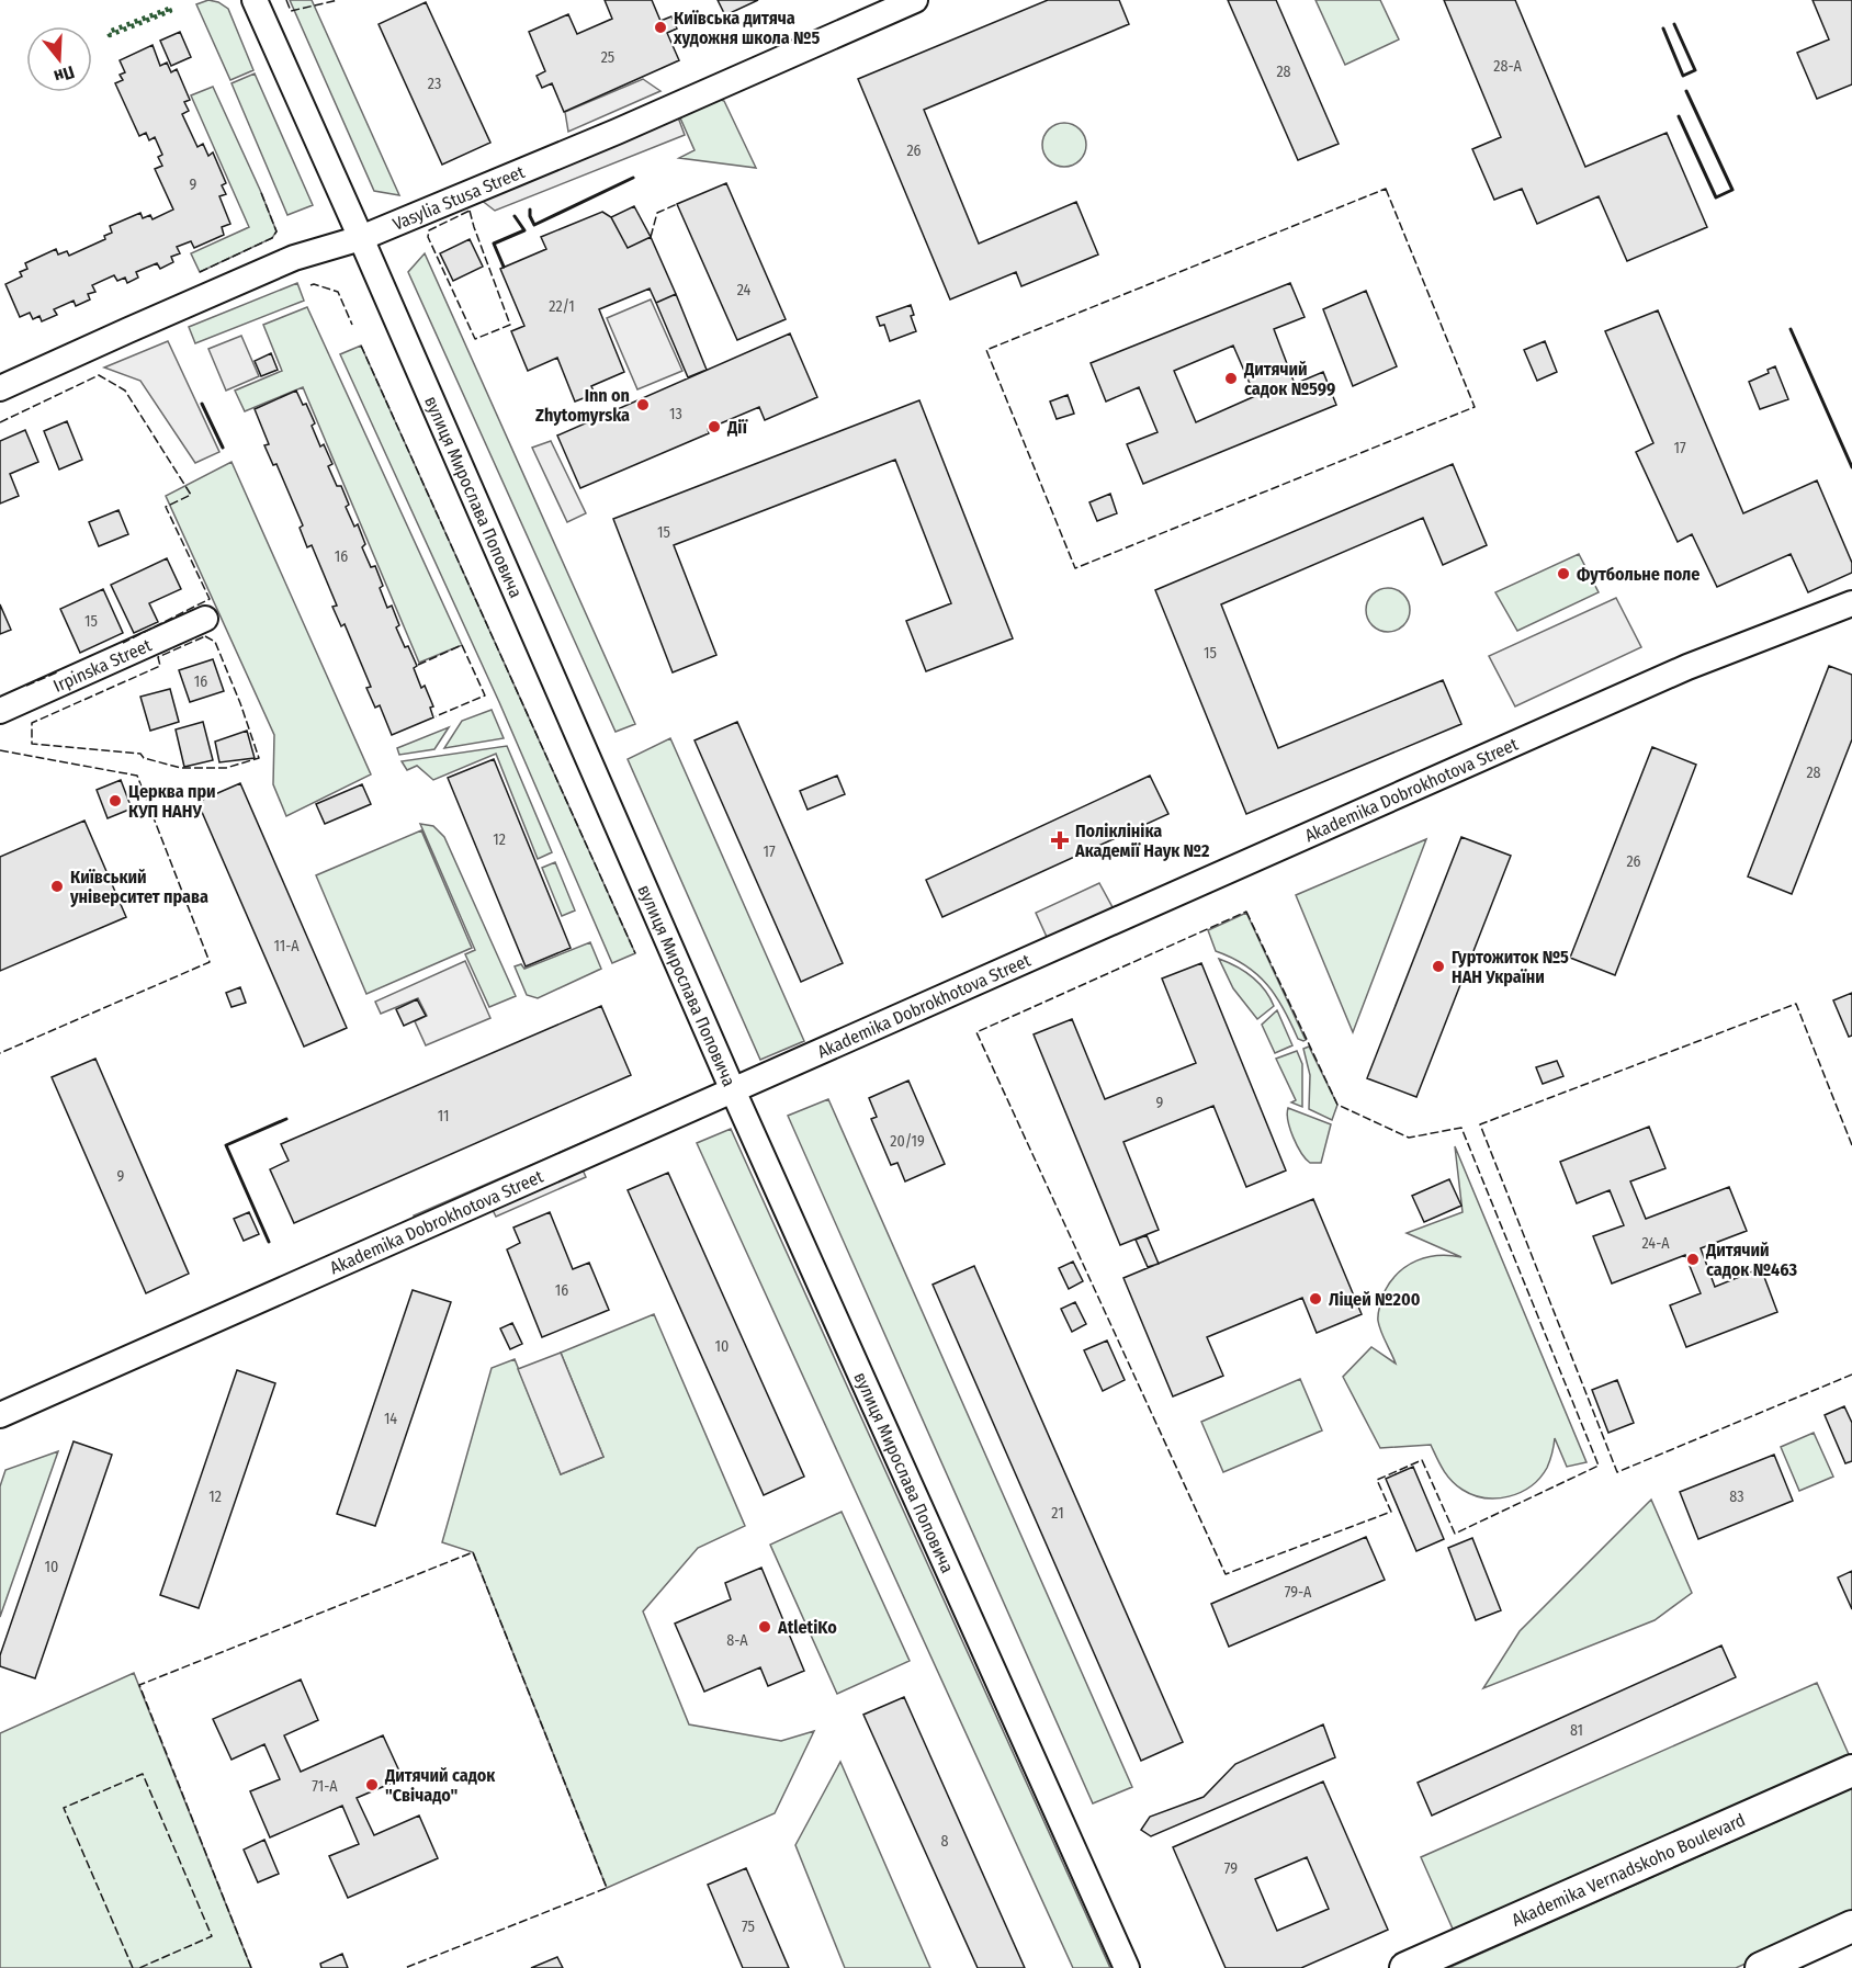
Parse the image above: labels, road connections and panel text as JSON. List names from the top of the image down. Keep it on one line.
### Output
{"streets":{"main road":["Akademika Vernadskoho Boulevard"],"street":["Vasylia Stusa Street","вулиця Мирослава Поповича","Irpinska Street","Akademika Dobrokhotova Street"]},"crossings":[["Vasylia Stusa Street","вулиця Мирослава Поповича"],["вулиця Мирослава Поповича","Akademika Dobrokhotova Street"]],"places":{"other":["Київська дитяча художня школа №5","Дитячий садок №599","Inn on Zhytomyrska","Дії","Футбольне поле","Церква при КУП НАНУ","Київський університет права","Гуртожиток №5 НАН України","Дитячий садок №463","Ліцей №200","AtletiKo","Дитячий садок \"Свічадо\""],"health":["Поліклініка Академії Наук №2"]},"house_numbers":["25","28-А","28","23","26","9","24","22/1","13","17","15","16","15","15","16","28","12","17","26","11-А","9","11","20/19","9","24-А","16","10","14","12","83","21","10","79-А","8-А","81","71-А","8","79","75"],"north":"bottom"}
